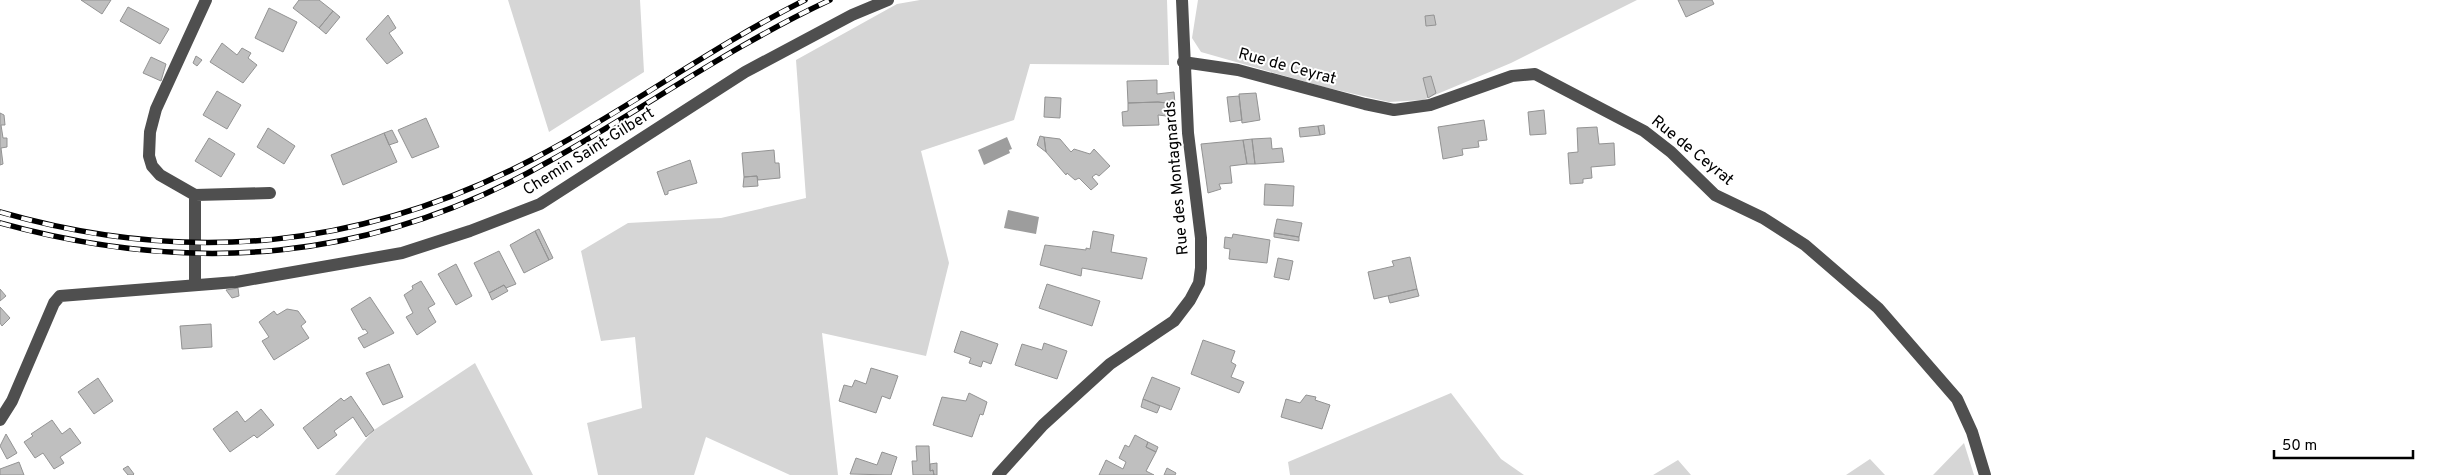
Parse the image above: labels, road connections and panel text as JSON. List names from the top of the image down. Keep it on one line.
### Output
{"streets":{"street":["Rue de Ceyrat","Chemin Saint-Gilbert","Rue des Montagnards"]},"crossings":[["Rue de Ceyrat","Rue des Montagnards"]],"scale_bar":"50 m"}
